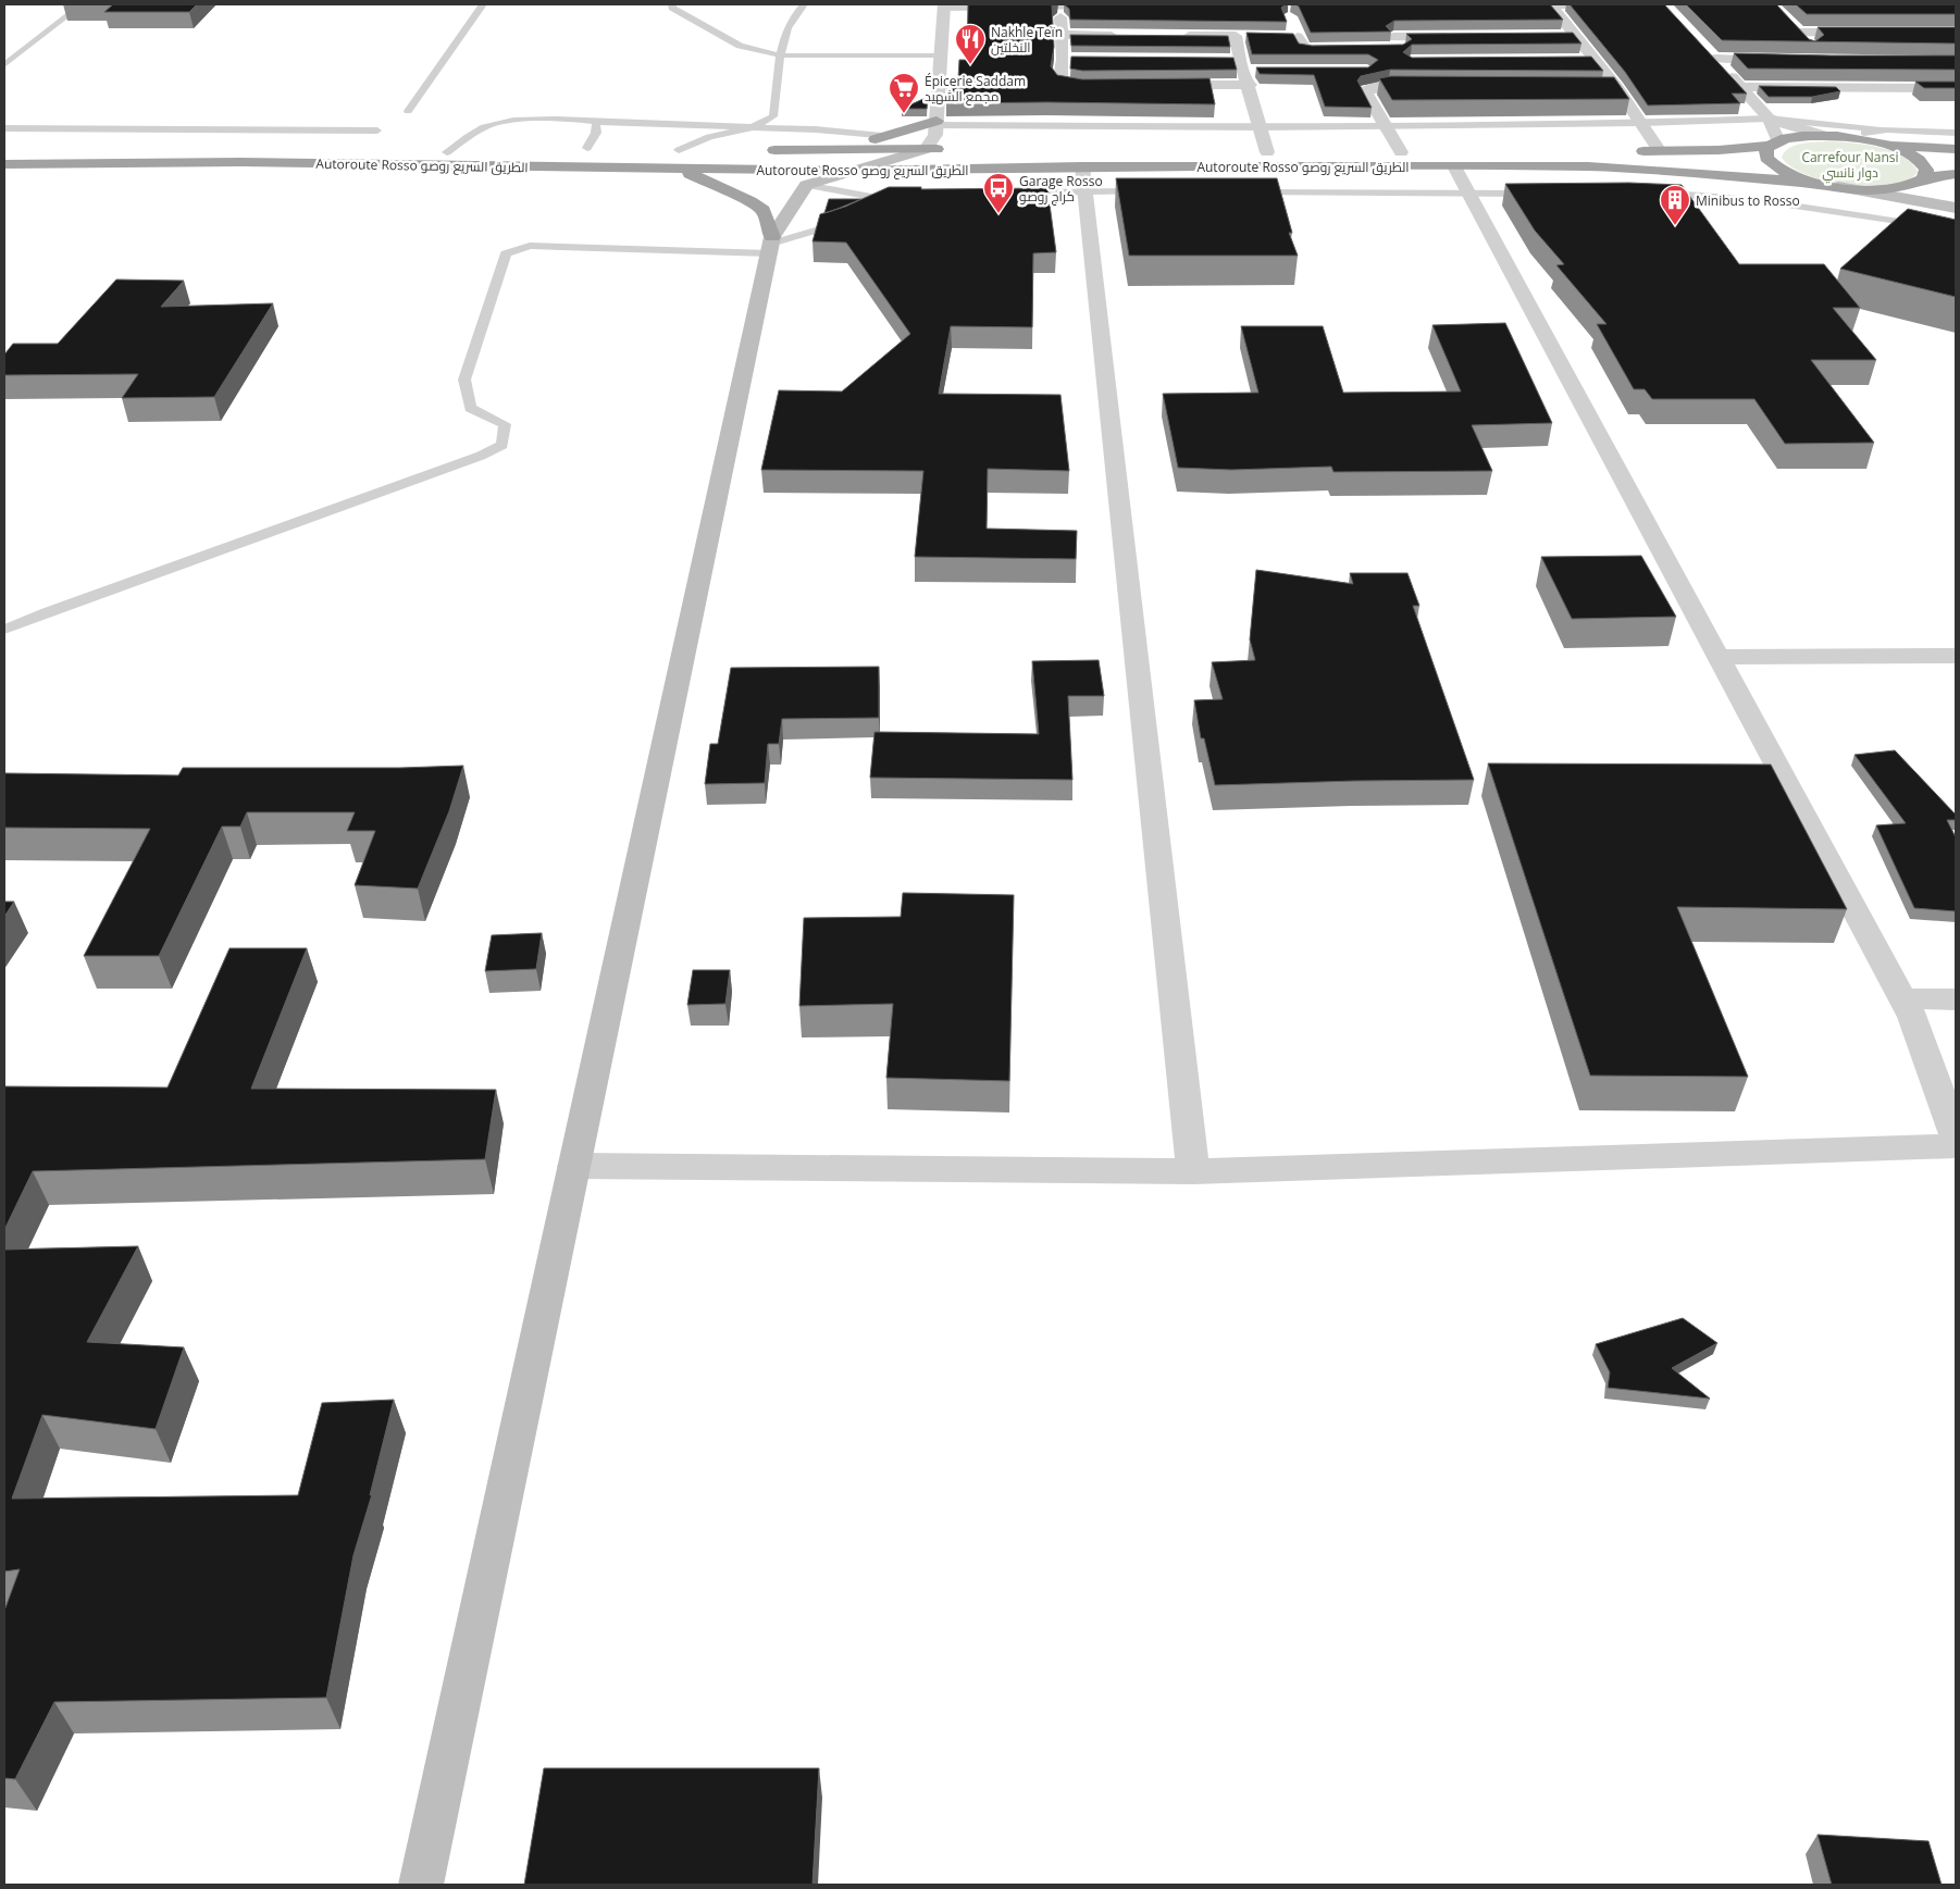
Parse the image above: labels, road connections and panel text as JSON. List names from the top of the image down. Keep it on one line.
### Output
{"streets":{"highway":["Autoroute Rosso الطريق السريع روصو"]},"parks":["Carrefour Nansi دوار نانسي"],"places":{"restaurant":["Nakhle Teïn النخلتين"],"supermarket":["Épicerie Saddam مجمع الشهيد"],"bus stop":["Garage Rosso كراج روصو"],"building":["Minibus to Rosso"]}}
